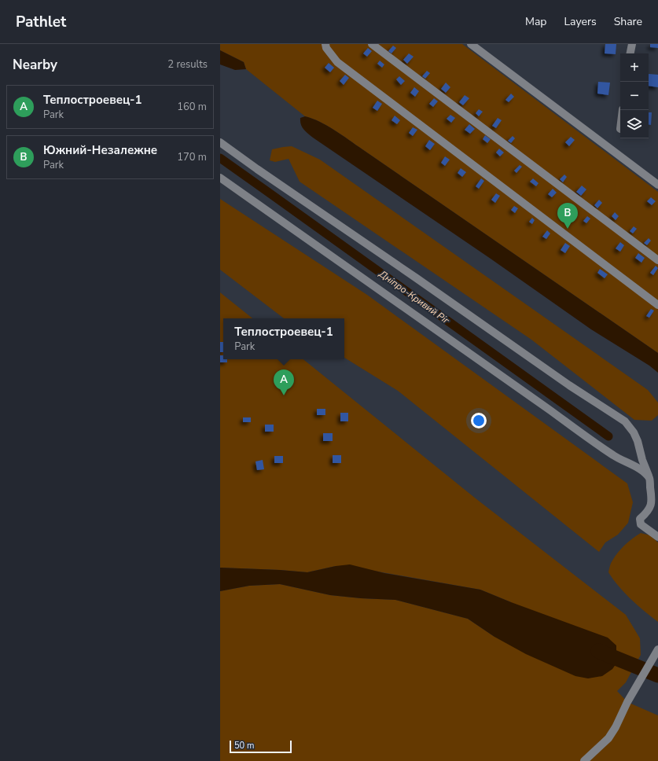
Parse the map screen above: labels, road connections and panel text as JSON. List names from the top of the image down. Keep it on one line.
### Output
{"water":["Дніпро-Кривий Ріг"],"scale_bar":"50 m","page":{"header":"Pathlet","nav":["Map","Layers","Share"],"heading":["Nearby","2 results"],"map_buttons":["+","−"],"list":[{"mark":"A","name":"Теплостроевец-1","note":"Park","value":"160 m"},{"mark":"B","name":"Южний-Незалежне","note":"Park","value":"170 m"}],"pins":["B","A"],"popup":["Теплостроевец-1","Park"],"scale":"50 m"}}
